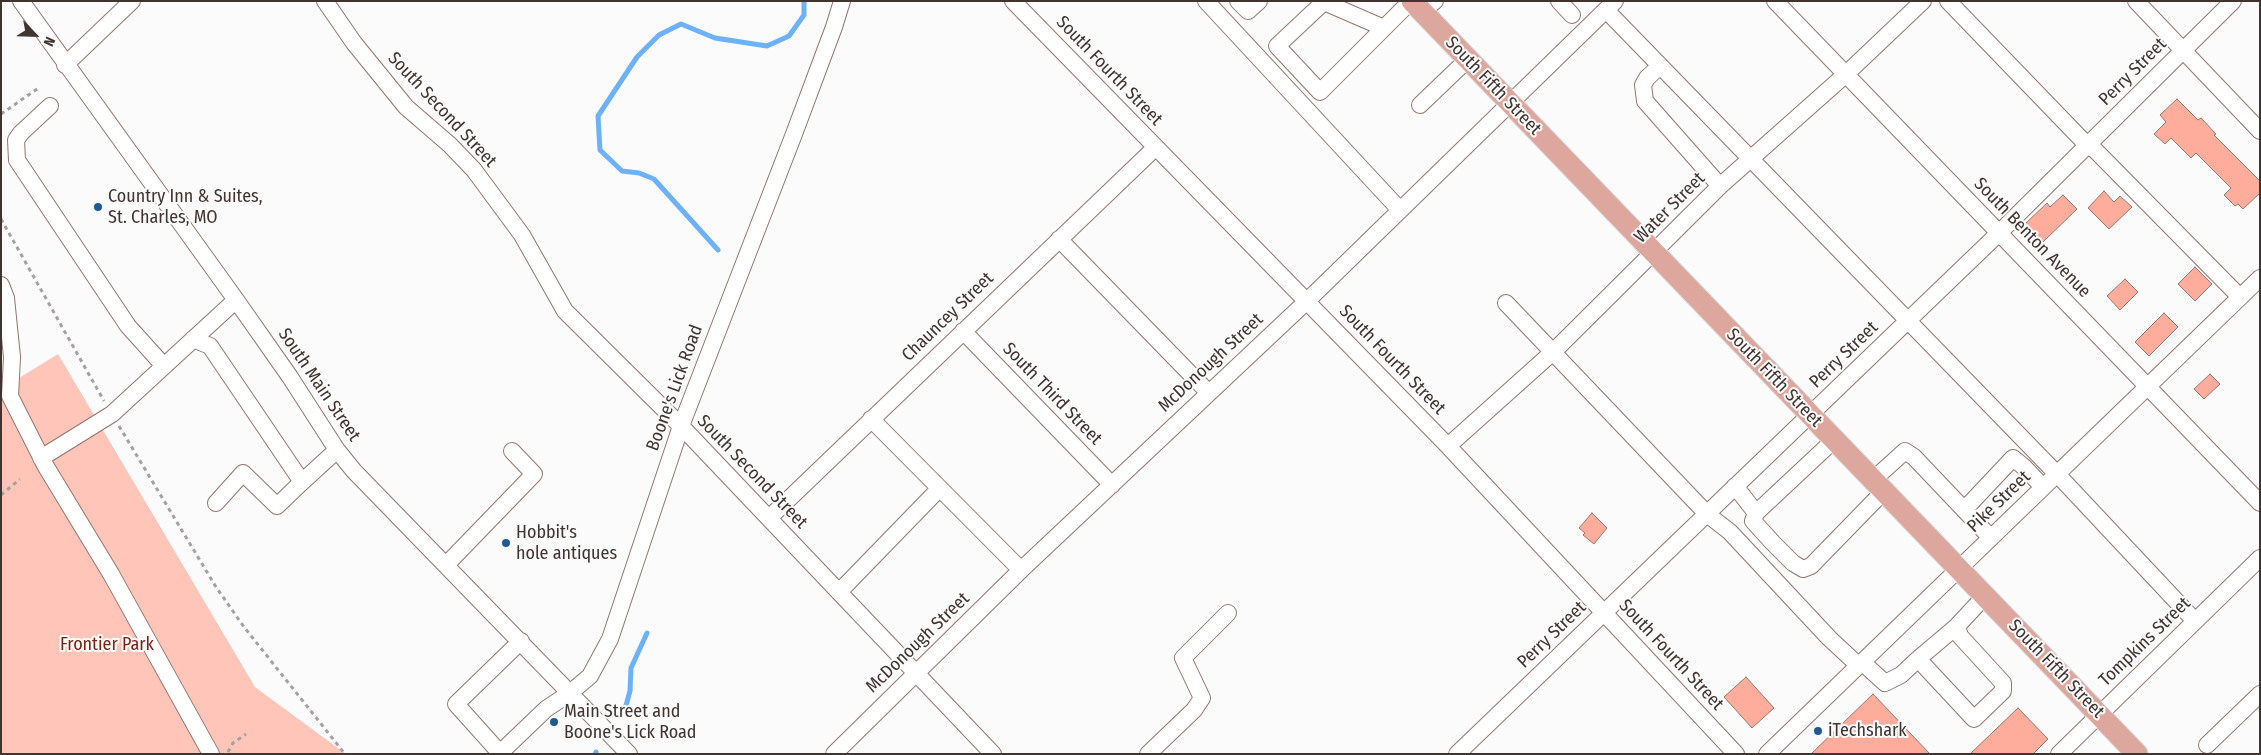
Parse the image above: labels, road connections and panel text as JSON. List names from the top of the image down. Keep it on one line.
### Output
{"streets":{"main road":["South Fifth Street"],"street":["South Fourth Street","Perry Street","South Second Street","Water Street","South Benton Avenue","Chauncey Street","McDonough Street","South Main Street","Boone's Lick Road","South Third Street","Pike Street","Tompkins Street"]},"crossings":[["South Fourth Street","Perry Street"],["South Fourth Street","Water Street"],["South Fourth Street","Chauncey Street"],["South Fourth Street","McDonough Street"],["Perry Street","South Fifth Street"],["Perry Street","South Benton Avenue"],["South Fifth Street","Water Street"],["South Fifth Street","McDonough Street"],["South Fifth Street","Pike Street"],["South Fifth Street","Tompkins Street"],["South Second Street","Chauncey Street"],["South Second Street","McDonough Street"],["South Second Street","Boone's Lick Road"],["Water Street","South Benton Avenue"],["South Benton Avenue","Pike Street"],["Chauncey Street","South Third Street"],["McDonough Street","South Third Street"],["South Main Street","Boone's Lick Road"]],"parks":["Frontier Park"],"places":["Country Inn & Suites, St. Charles, MO","Hobbit's hole antiques","Main Street and Boone's Lick Road","iTechshark"],"north":"bottom right"}
